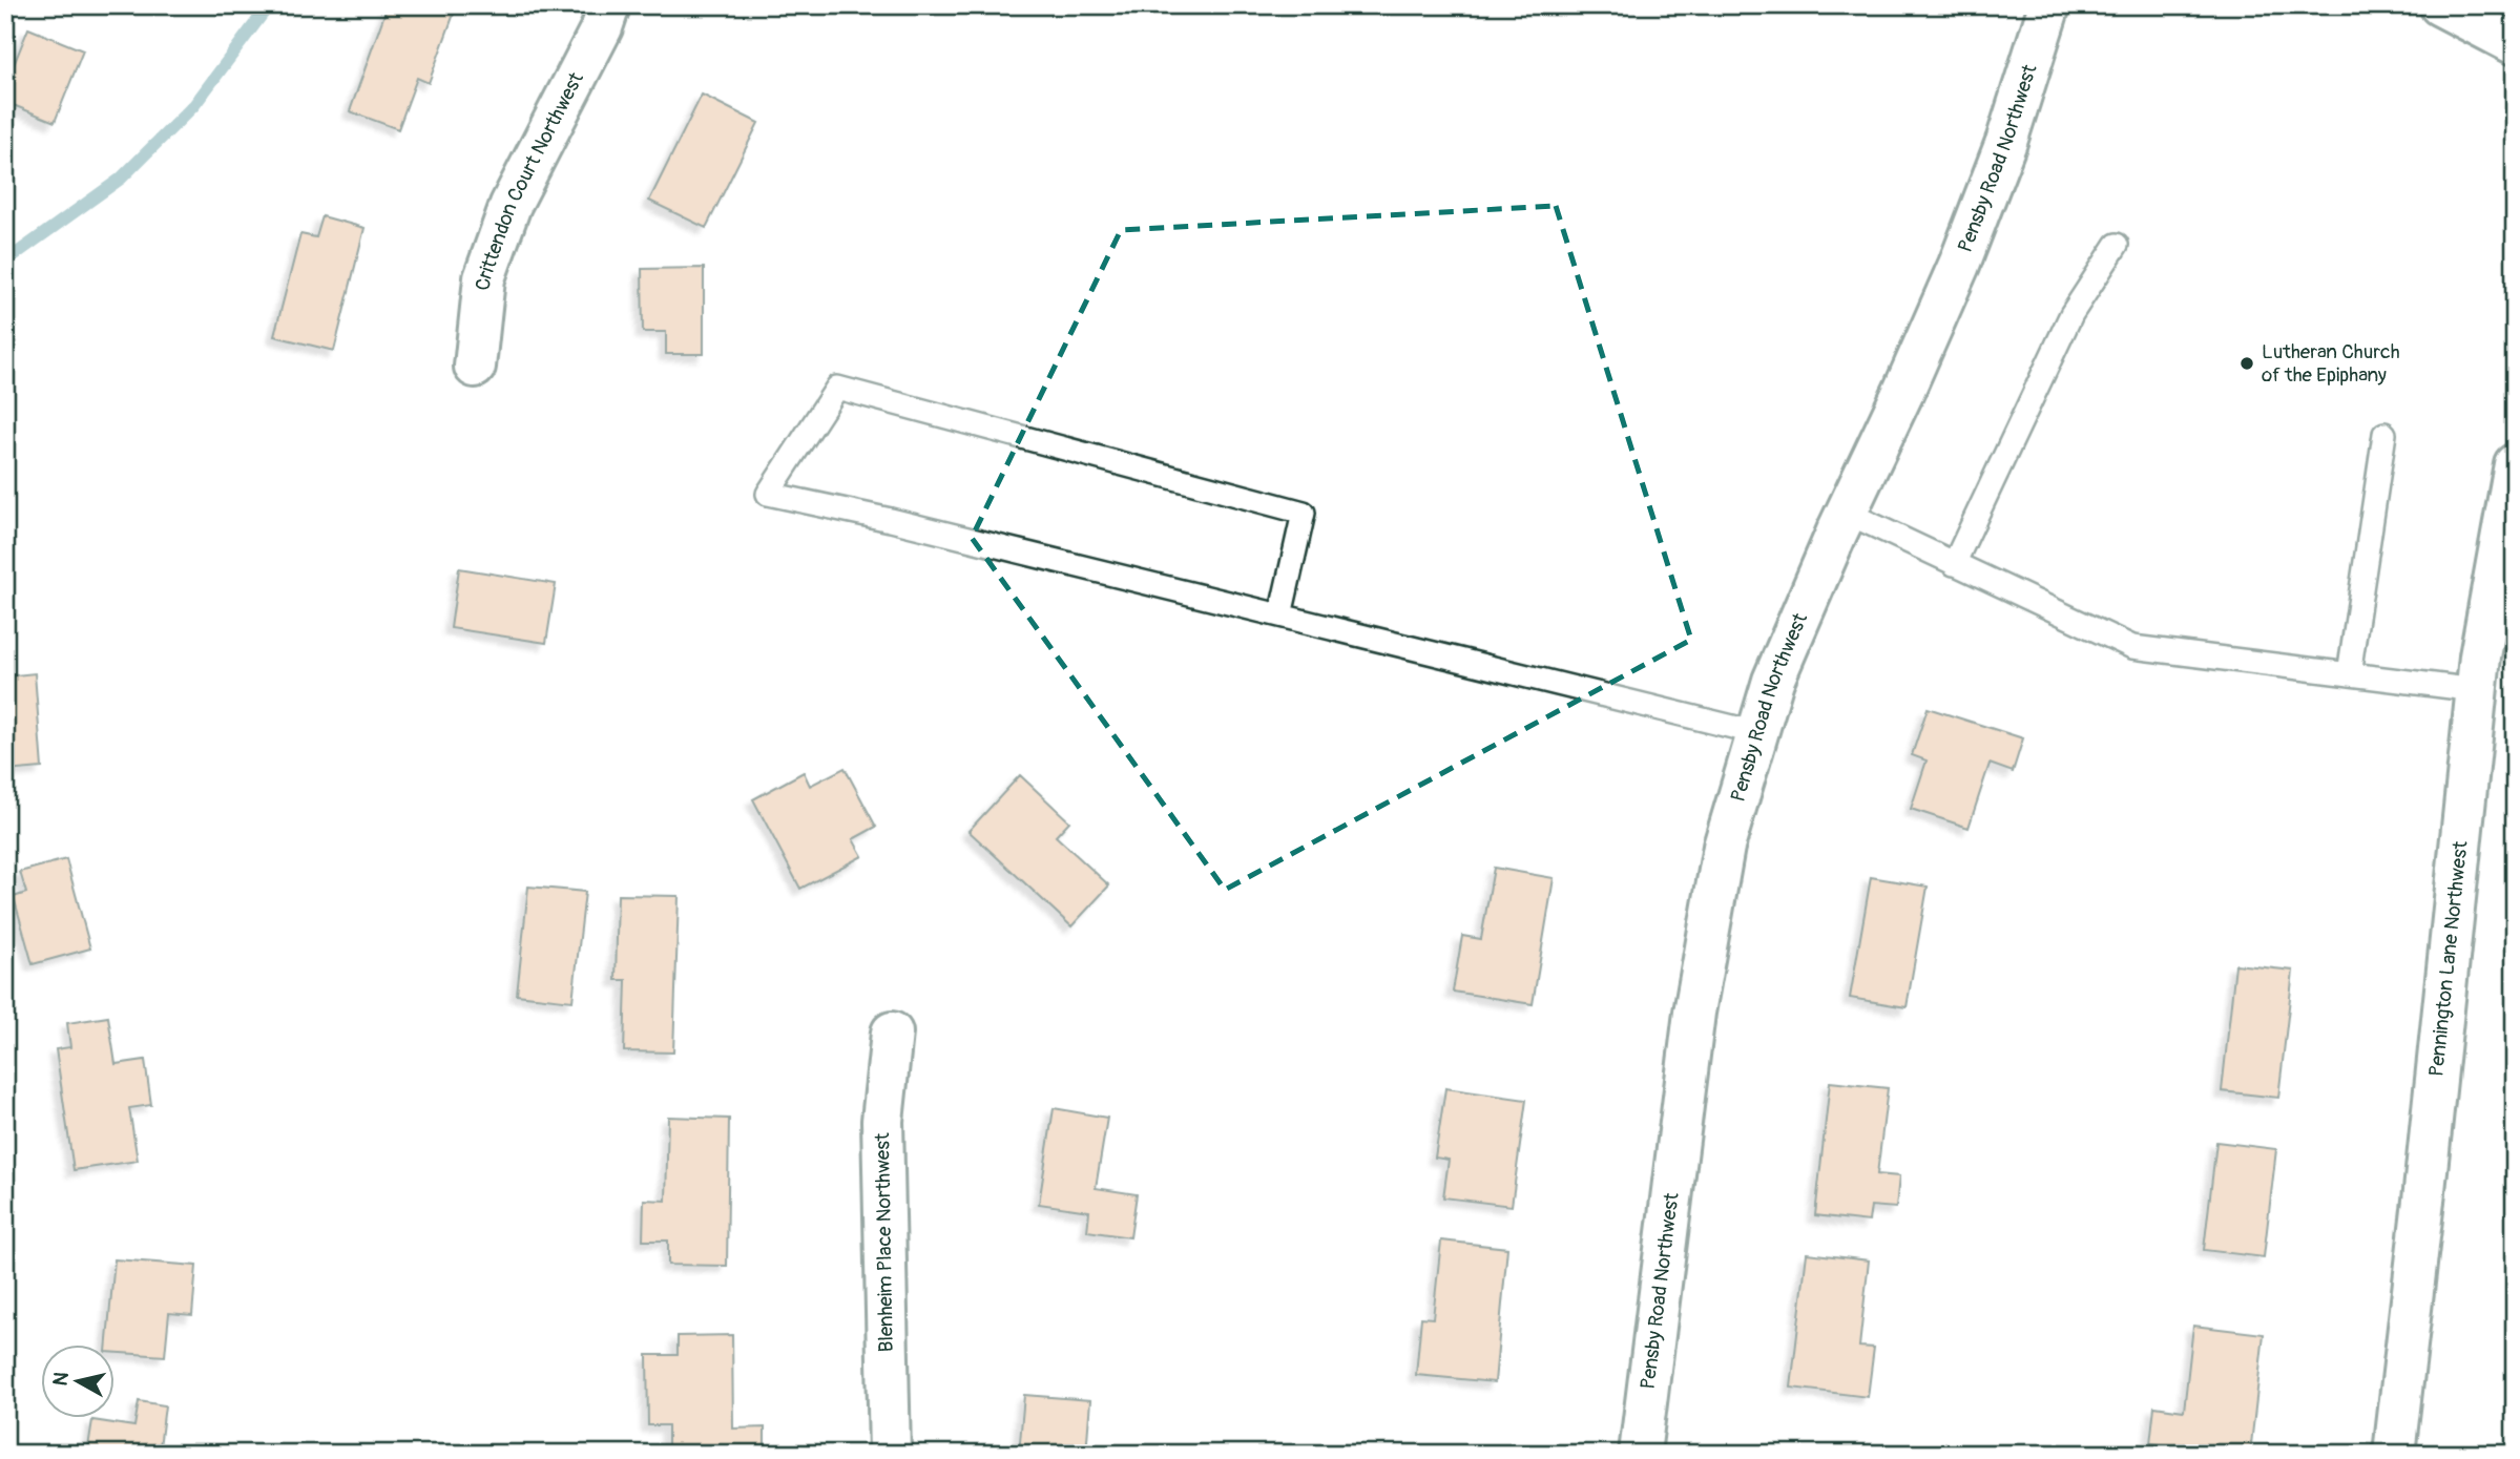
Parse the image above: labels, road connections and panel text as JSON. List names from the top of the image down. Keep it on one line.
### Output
{"streets":{"street":["Pensby Road Northwest","Crittendon Court Northwest","Pennington Lane Northwest","Blenheim Place Northwest"]},"places":["Lutheran Church of the Epiphany"],"north":"left"}
